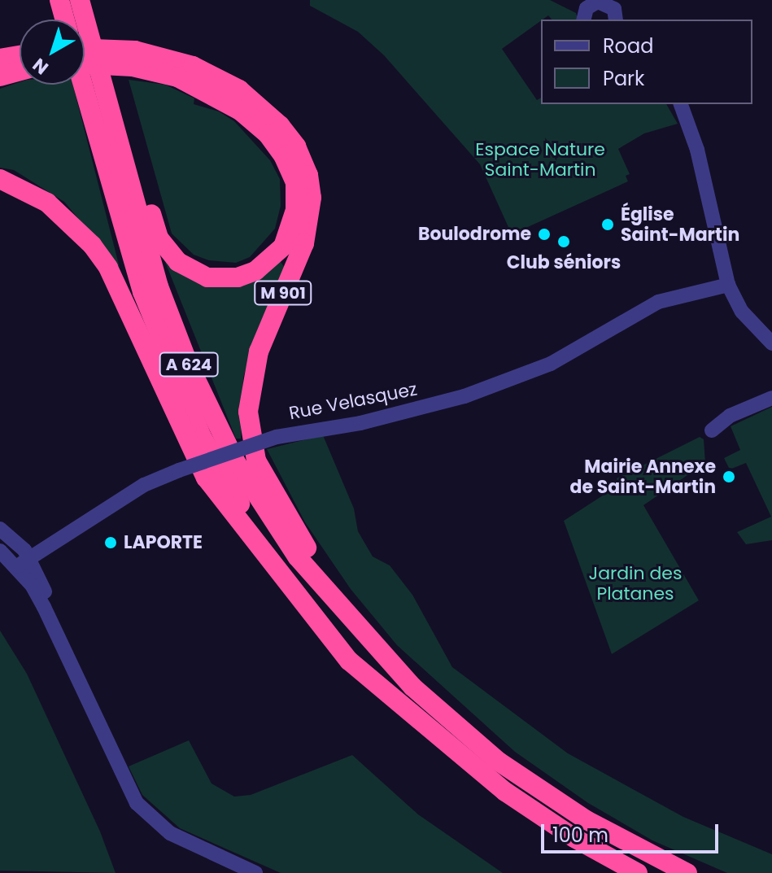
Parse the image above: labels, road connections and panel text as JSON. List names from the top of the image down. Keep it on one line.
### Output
{"streets":{"highway":["M 901","A 624"],"street":["Rue Velasquez"]},"crossings":[["M 901","A 624"]],"parks":["Espace Nature Saint-Martin","Jardin des Platanes"],"places":["Église Saint-Martin","Boulodrome","Club séniors","Mairie Annexe de Saint-Martin","LAPORTE"],"legend":["Road","Park"],"scale_bar":"100 m","north":"bottom left"}
